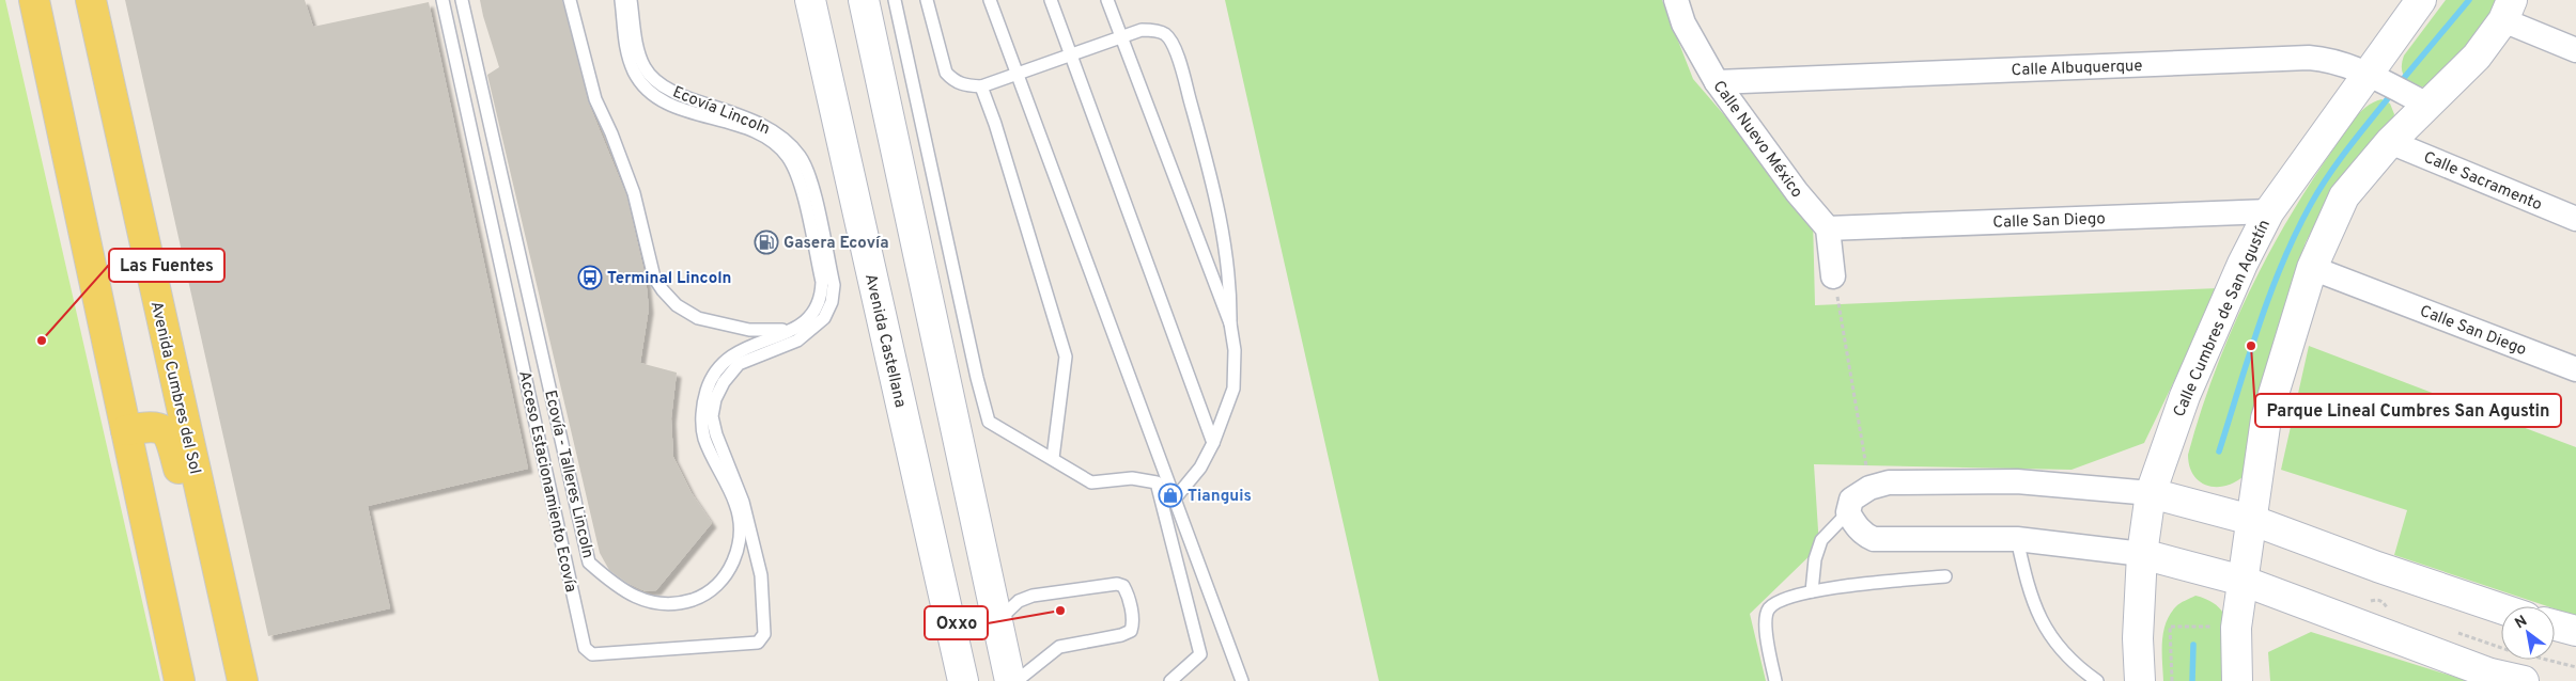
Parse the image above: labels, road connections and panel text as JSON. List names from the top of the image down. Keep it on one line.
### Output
{"streets":{"main road":["Avenida Cumbres del Sol"],"street":["Calle Albuquerque","Calle Nuevo México","Calle Sacramento","Calle San Diego","Calle Cumbres de San Agustín","Avenida Castellana"],"lane":["Ecovía Lincoln","Ecovía - Talleres Lincoln","Acceso Estacionamiento Ecovía"]},"crossings":[["Calle Albuquerque","Calle Nuevo México"],["Calle Albuquerque","Calle Cumbres de San Agustín"],["Ecovía Lincoln","Acceso Estacionamiento Ecovía"],["Calle Nuevo México","Calle San Diego"],["Calle San Diego","Calle Cumbres de San Agustín"]],"places":{"fuel station":["Gasera Ecovía"],"bus stop":["Terminal Lincoln"],"other":["Las Fuentes","Parque Lineal Cumbres San Agustin","Oxxo"],"shop":["Tianguis"]},"north":"top left"}
